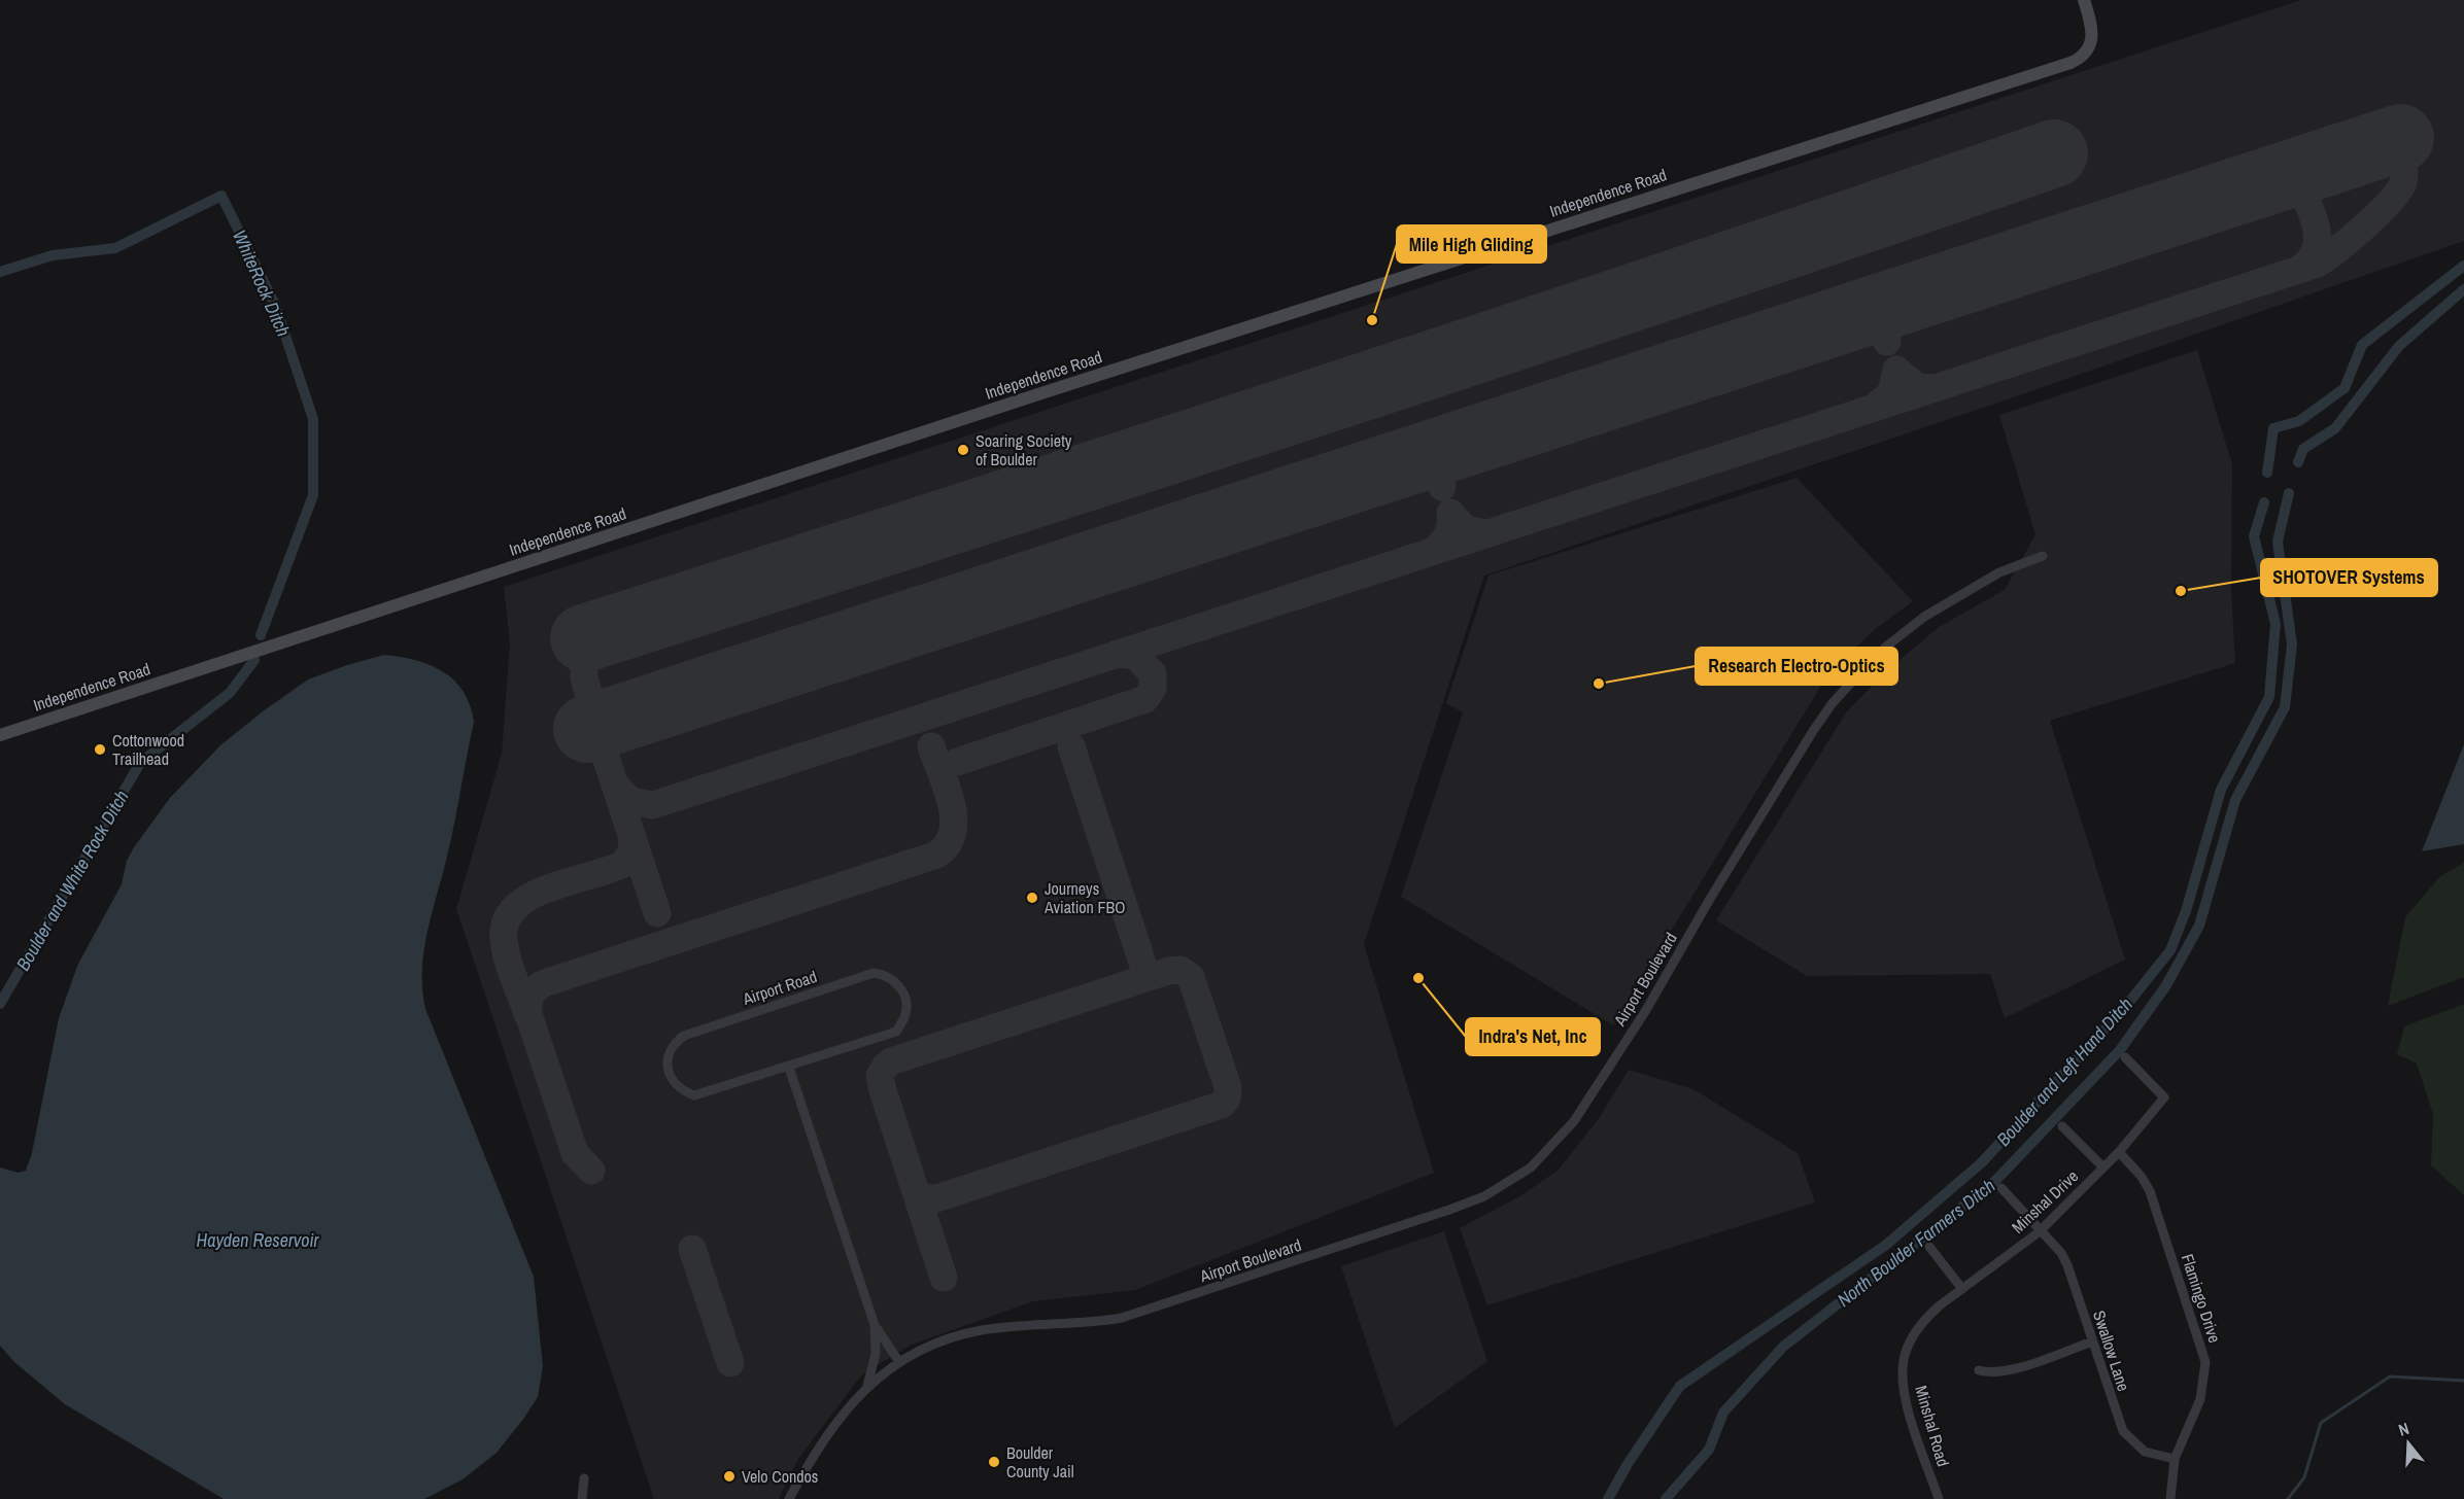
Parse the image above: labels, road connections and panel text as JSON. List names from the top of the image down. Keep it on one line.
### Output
{"streets":{"street":["Independence Road","Airport Boulevard","Airport Road","Minshal Drive","Flamingo Drive","Swallow Lane","Minshal Road"]},"crossings":[["Minshal Drive","Flamingo Drive"],["Minshal Drive","Swallow Lane"],["Minshal Drive","Minshal Road"],["Flamingo Drive","Swallow Lane"]],"water":["WhiteRock Ditch","Boulder and White Rock Ditch","Boulder and Left Hand Ditch","Hayden Reservoir","North Boulder Farmers Ditch"],"places":["Mile High Gliding","Soaring Society of Boulder","SHOTOVER Systems","Research Electro-Optics","Cottonwood Trailhead","Journeys Aviation FBO","Indra's Net, Inc","Boulder County Jail","Velo Condos"],"north":"top"}
